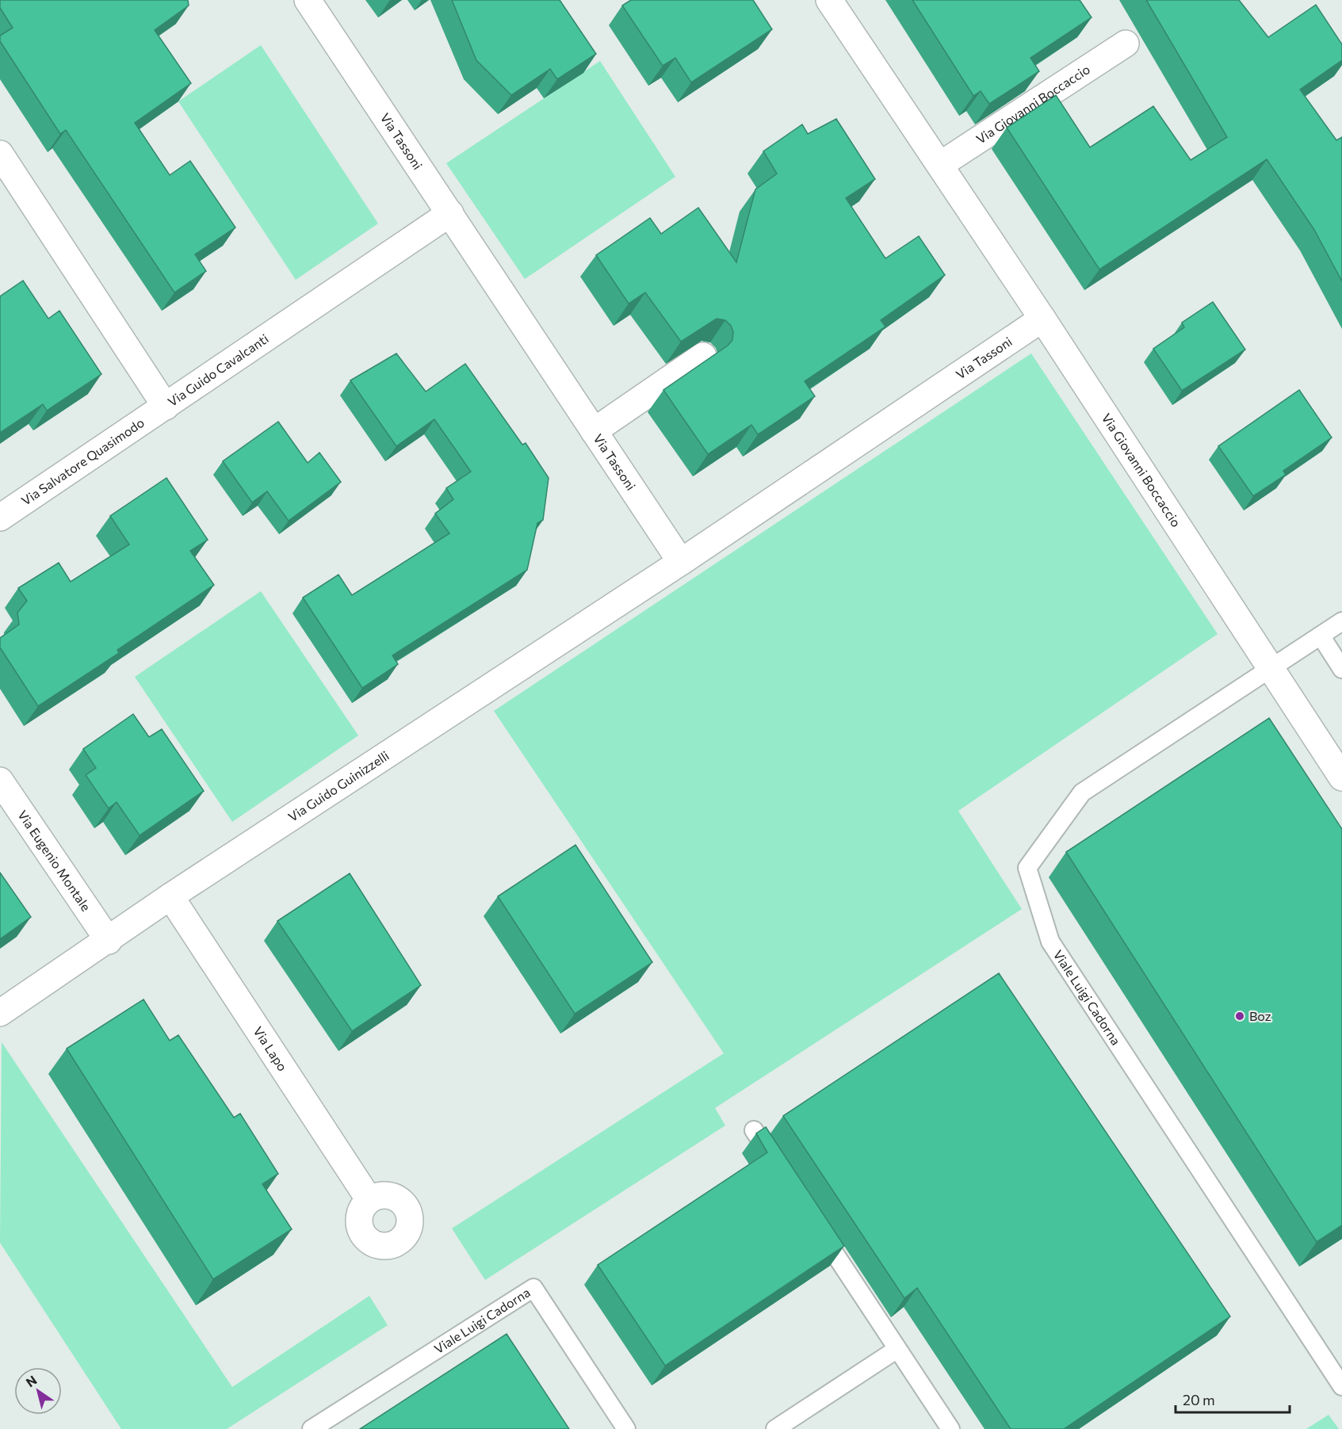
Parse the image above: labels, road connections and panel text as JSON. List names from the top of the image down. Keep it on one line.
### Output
{"streets":{"street":["Via Giovanni Boccaccio","Via Tassoni","Via Guido Cavalcanti","Via Salvatore Quasimodo","Via Guido Guinizzelli","Via Eugenio Montale","Via Lapo"],"lane":["Viale Luigi Cadorna"]},"crossings":[["Via Giovanni Boccaccio","Via Tassoni"],["Via Giovanni Boccaccio","Viale Luigi Cadorna"],["Via Tassoni","Via Guido Cavalcanti"],["Via Tassoni","Via Guido Guinizzelli"],["Via Guido Cavalcanti","Via Salvatore Quasimodo"],["Via Guido Guinizzelli","Via Eugenio Montale"],["Via Guido Guinizzelli","Via Lapo"]],"places":["Boz"],"scale_bar":"20 m","north":"top left"}
